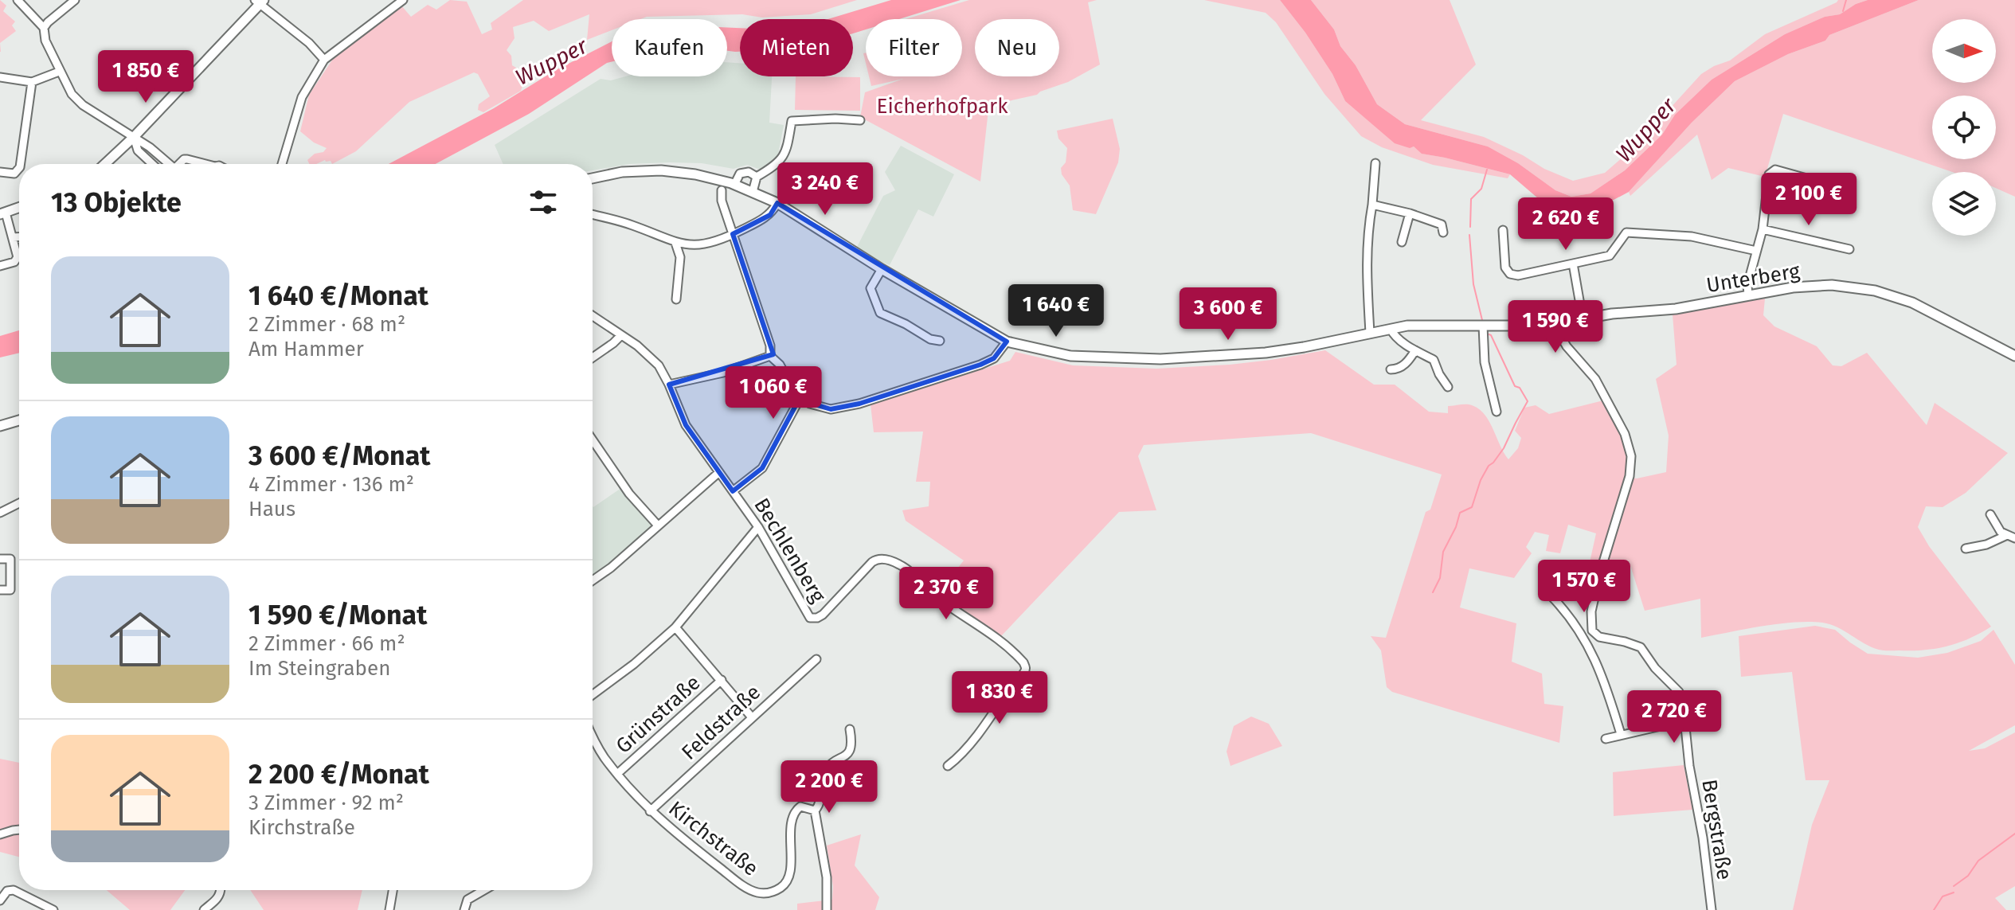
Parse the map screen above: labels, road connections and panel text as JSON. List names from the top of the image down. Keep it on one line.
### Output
{"streets":{"main road":["Unterberg"],"street":["Bechlenberg","Grünstraße","Feldstraße","Bergstraße","Kirchstraße"]},"crossings":[["Unterberg","Bergstraße"],["Grünstraße","Kirchstraße"],["Feldstraße","Kirchstraße"]],"water":["Wupper"],"parks":["Eicherhofpark"],"north":"right","page":{"chip":["Kaufen","Mieten","Filter","Neu"],"price":["1 850 €","3 240 €","2 100 €","2 620 €","1 640 €","3 600 €","1 590 €","1 060 €","1 570 €","2 370 €","1 830 €","2 720 €","2 200 €"],"heading":"13 Objekte","list":[{"name":"1 640 €/Monat","note":"2 Zimmer · 68 m² · Am Hammer"},{"name":"3 600 €/Monat","note":"4 Zimmer · 136 m² · Haus"},{"name":"1 590 €/Monat","note":"2 Zimmer · 66 m² · Im Steingraben"},{"name":"2 200 €/Monat","note":"3 Zimmer · 92 m² · Kirchstraße"}]}}
